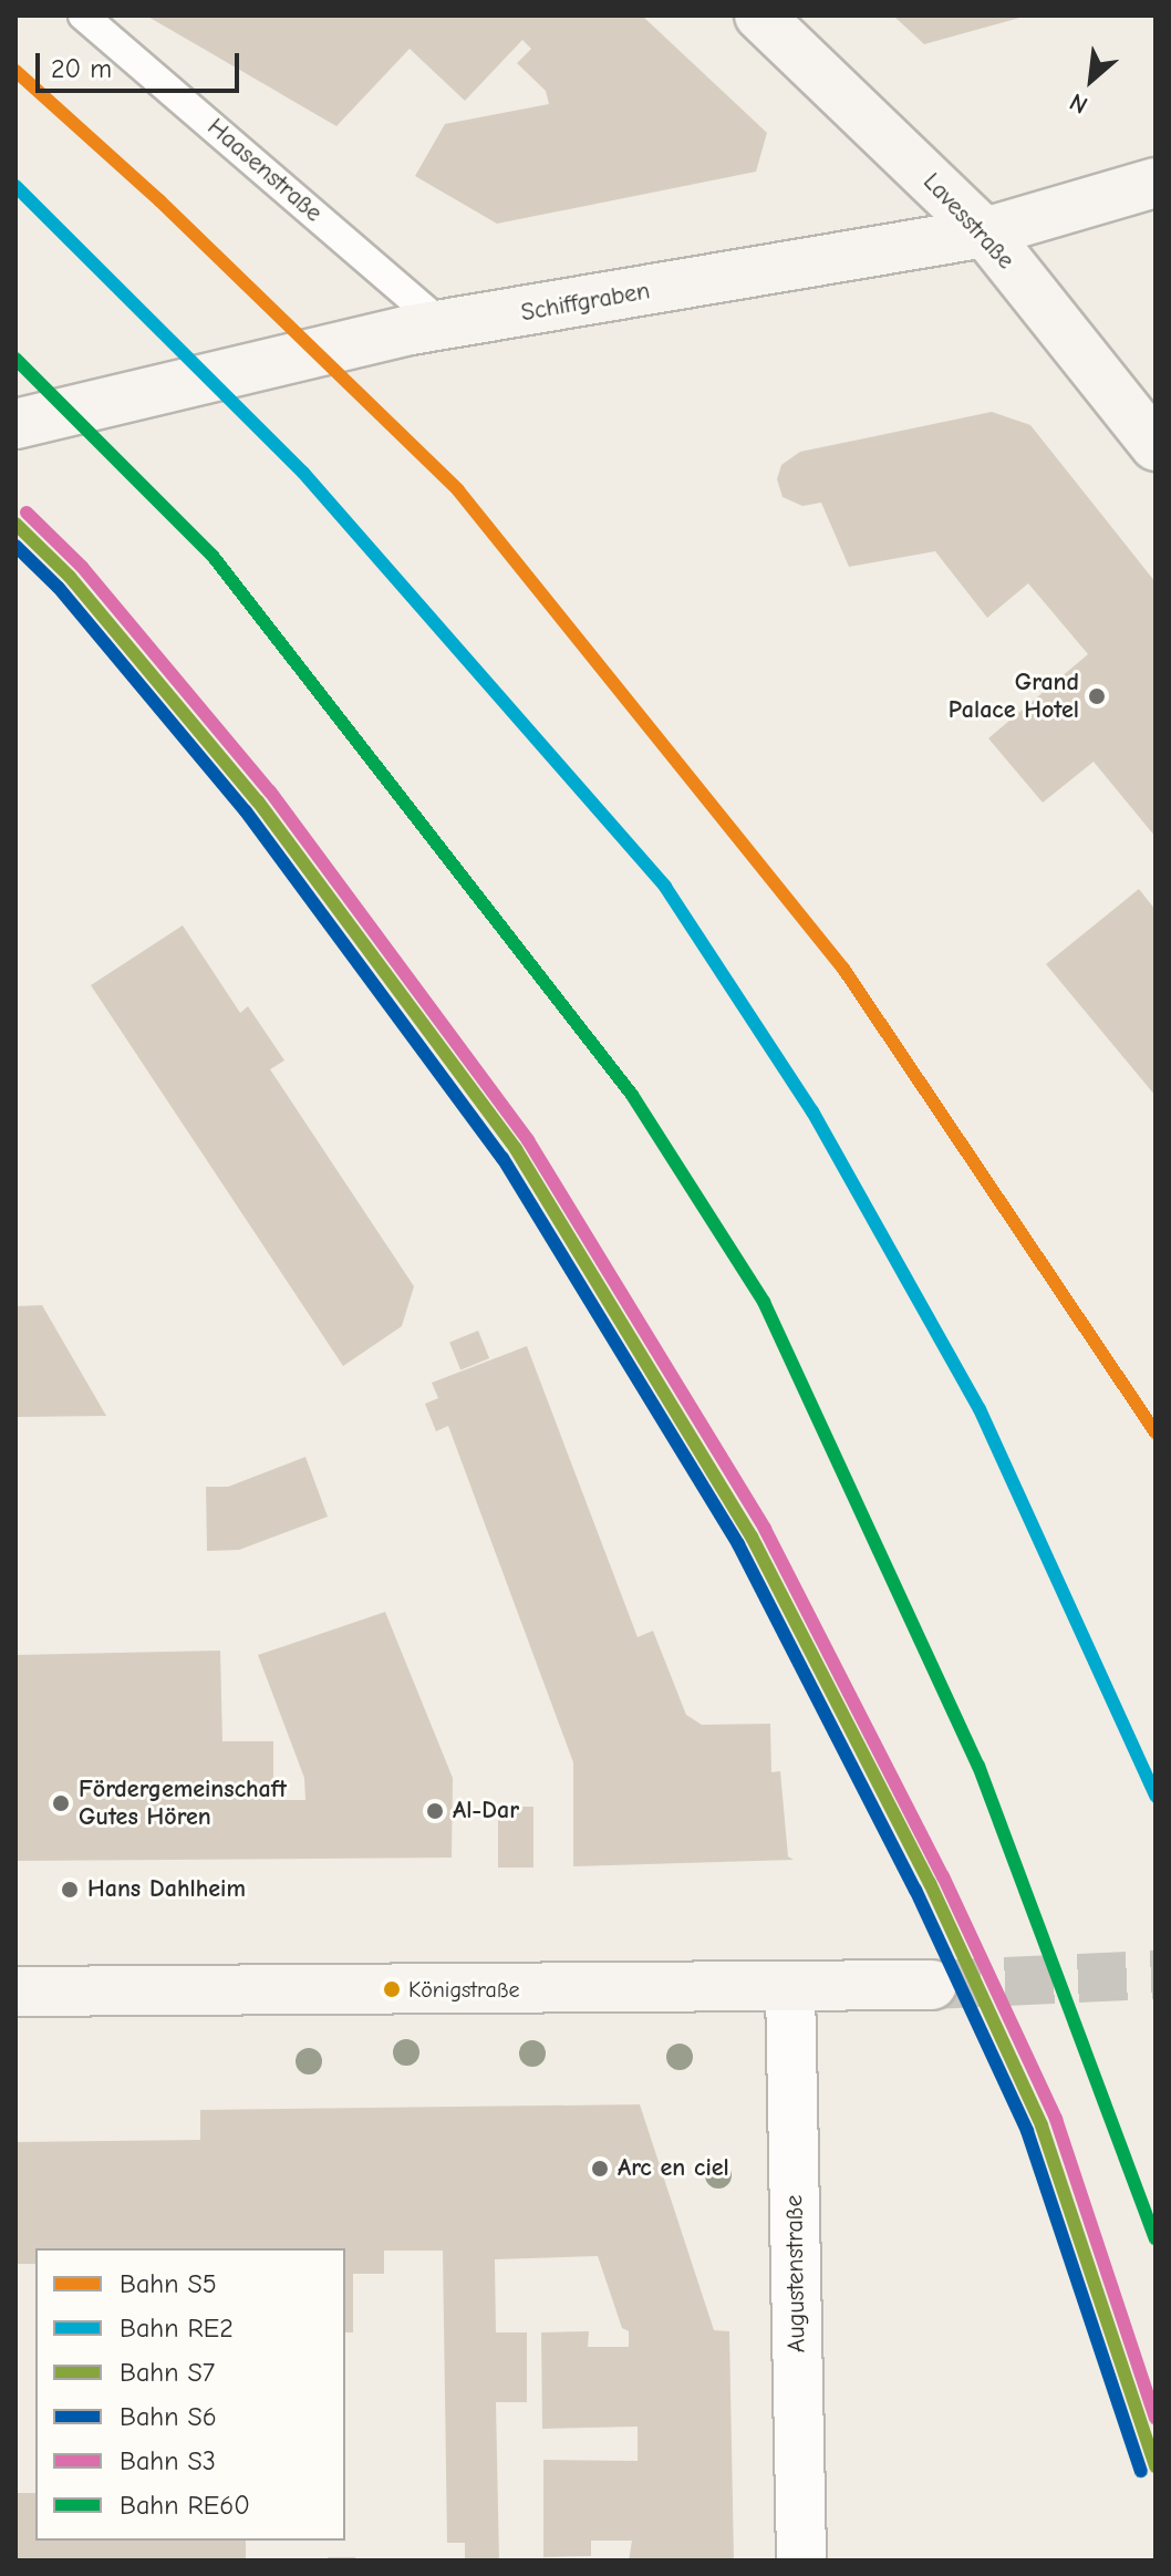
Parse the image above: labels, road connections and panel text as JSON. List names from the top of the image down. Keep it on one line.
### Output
{"streets":{"street":["Lavesstraße","Schiffgraben","Augustenstraße"],"lane":["Haasenstraße"]},"crossings":[["Haasenstraße","Schiffgraben"],["Lavesstraße","Schiffgraben"]],"places":["Grand Palace Hotel","Fördergemeinschaft Gutes Hören","Al-Dar","Hans Dahlheim","Königstraße","Arc en ciel"],"lines":["rail line S5","rail line RE2","rail line RE60","rail line S3","rail line S7","rail line S6"],"legend":["Bahn S5","Bahn RE2","Bahn S7","Bahn S6","Bahn S3","Bahn RE60"],"scale_bar":"20 m","north":"bottom left"}
